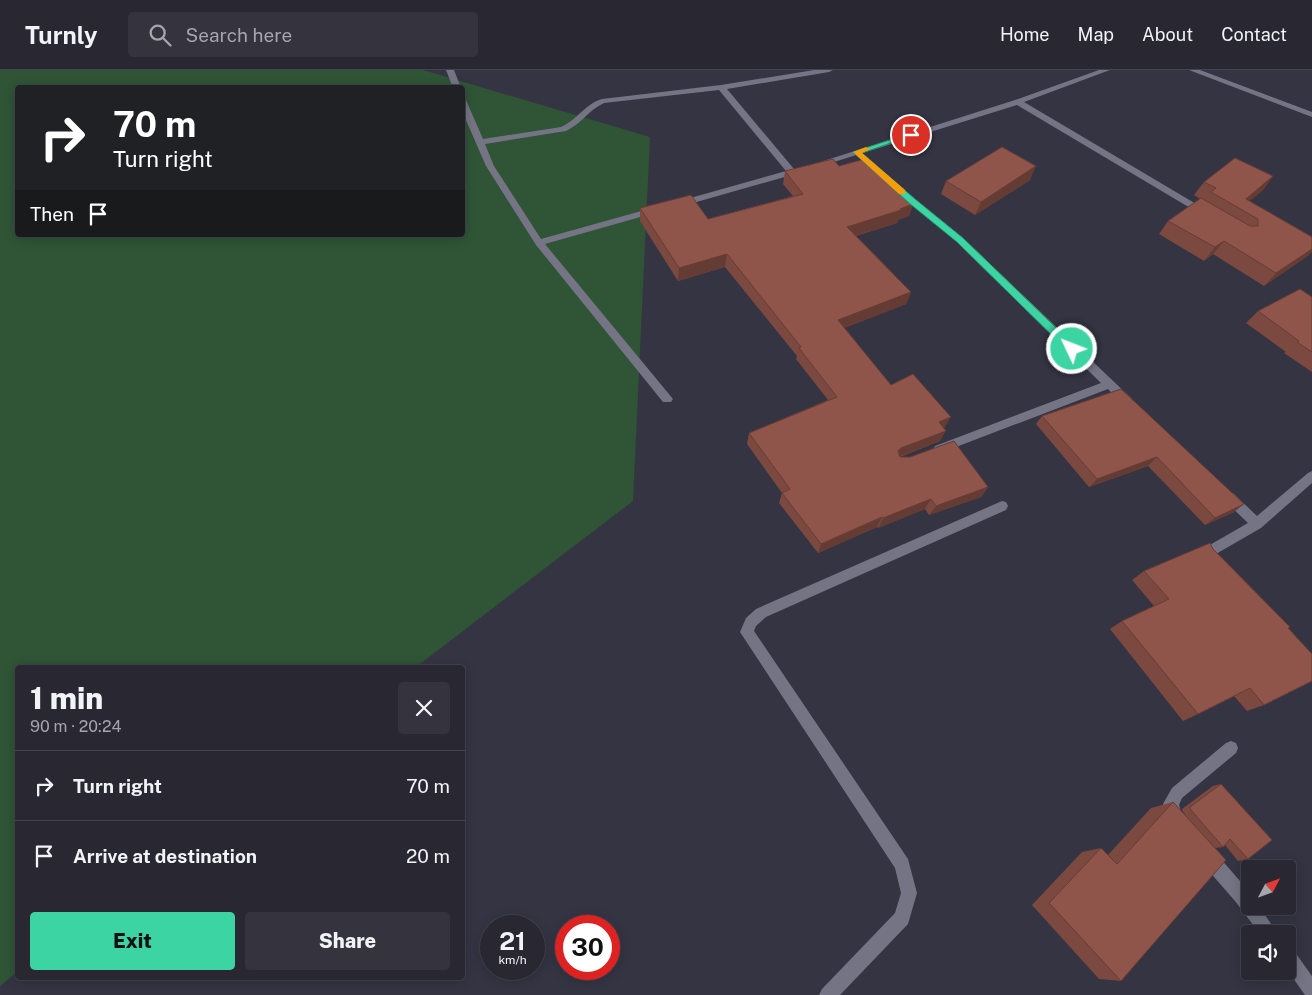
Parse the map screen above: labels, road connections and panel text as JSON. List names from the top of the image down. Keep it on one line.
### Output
{"north":"top right","page":{"header":"Turnly","search":"Search here","nav":["Home","Map","About","Contact"],"turn":["70 m","Turn right"],"then":"Then","heading":["1 min","90 m · 20:24"],"list":[{"name":"Turn right","value":"70 m"},{"name":"Arrive at destination","value":"20 m"}],"buttons":["Exit","Share"],"speed":"21 km/h","limit":"30"}}
